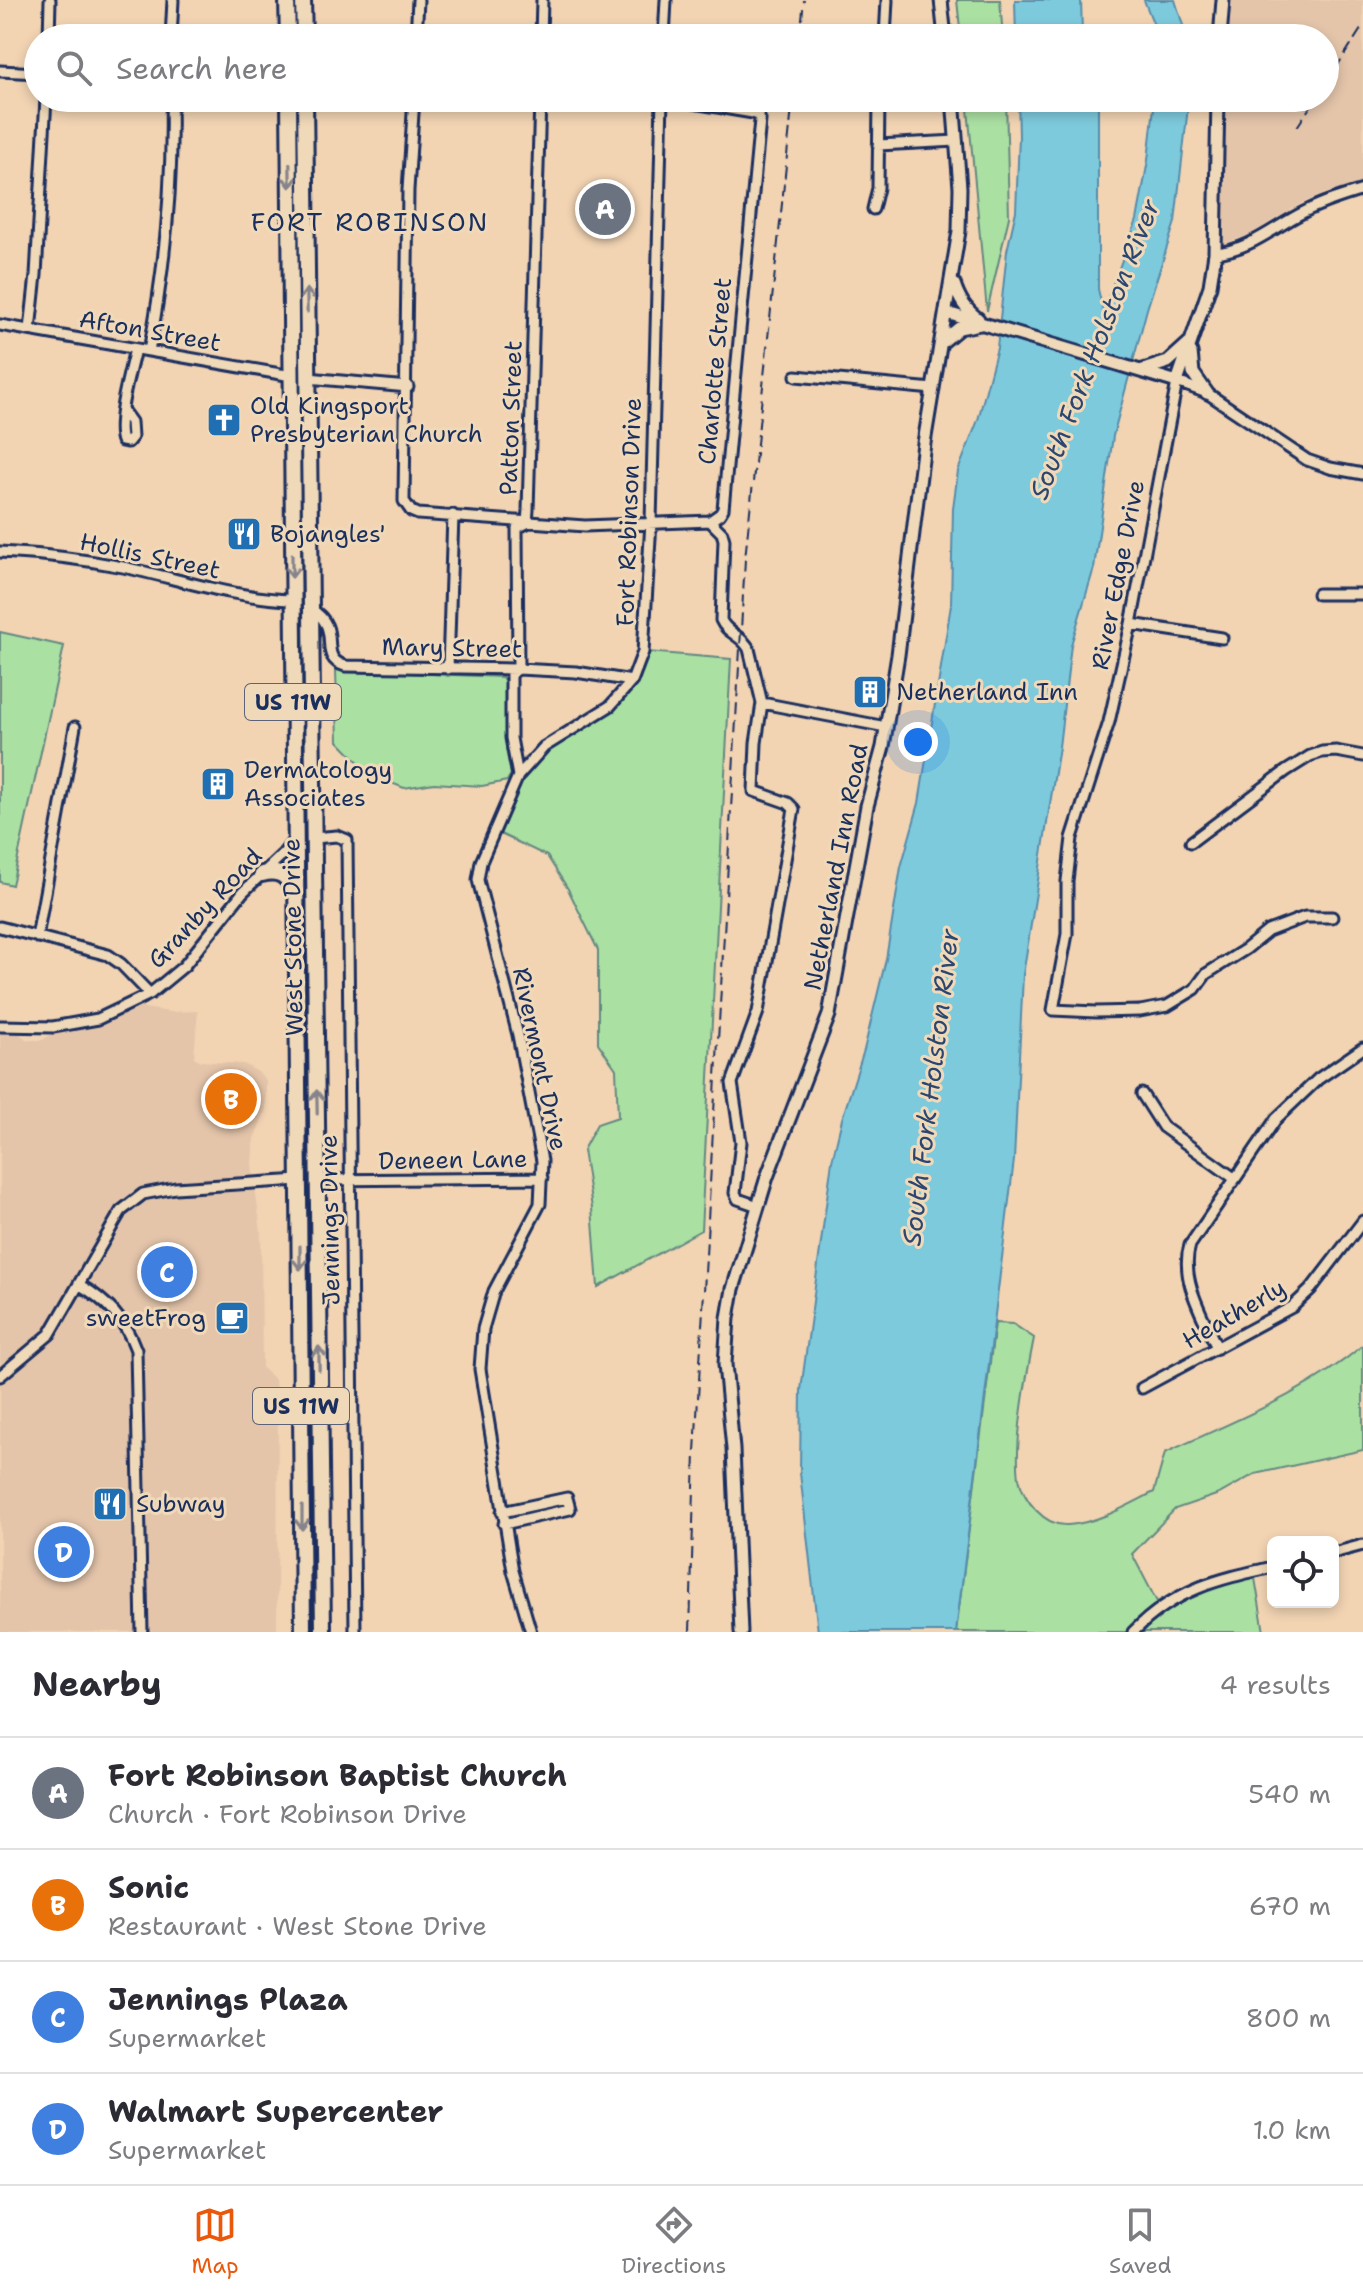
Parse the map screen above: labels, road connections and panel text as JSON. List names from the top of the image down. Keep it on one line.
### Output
{"streets":{"highway":["US 11W","West Stone Drive"],"main road":["Netherland Inn Road"],"street":["Afton Street","Charlotte Street","Patton Street","Fort Robinson Drive","Hollis Street","River Edge Drive","Mary Street","Granby Road","Rivermont Drive","Deneen Lane","Jennings Drive","Heatherly"]},"crossings":[["Afton Street","West Stone Drive"],["Patton Street","Fort Robinson Drive"],["Patton Street","Mary Street"],["Fort Robinson Drive","Mary Street"],["Fort Robinson Drive","Rivermont Drive"],["Hollis Street","West Stone Drive"],["Mary Street","West Stone Drive"],["Granby Road","West Stone Drive"],["West Stone Drive","Deneen Lane"],["West Stone Drive","Jennings Drive"],["Rivermont Drive","Deneen Lane"],["Deneen Lane","Jennings Drive"]],"districts":["FORT ROBINSON"],"water":["South Fork Holston River"],"places":{"church":["Old Kingsport Presbyterian Church"],"restaurant":["Bojangles'","Subway"],"building":["Netherland Inn","Dermatology Associates"],"cafe":["sweetFrog"]},"page":{"search":"Search here","pins":["A","B","C","D"],"heading":["Nearby","4 results"],"list":[{"mark":"A","name":"Fort Robinson Baptist Church","note":"Church · Fort Robinson Drive","value":"540 m"},{"mark":"B","name":"Sonic","note":"Restaurant · West Stone Drive","value":"670 m"},{"mark":"C","name":"Jennings Plaza","note":"Supermarket","value":"800 m"},{"mark":"D","name":"Walmart Supercenter","note":"Supermarket","value":"1.0 km"}],"nav":["Map","Directions","Saved"]}}
